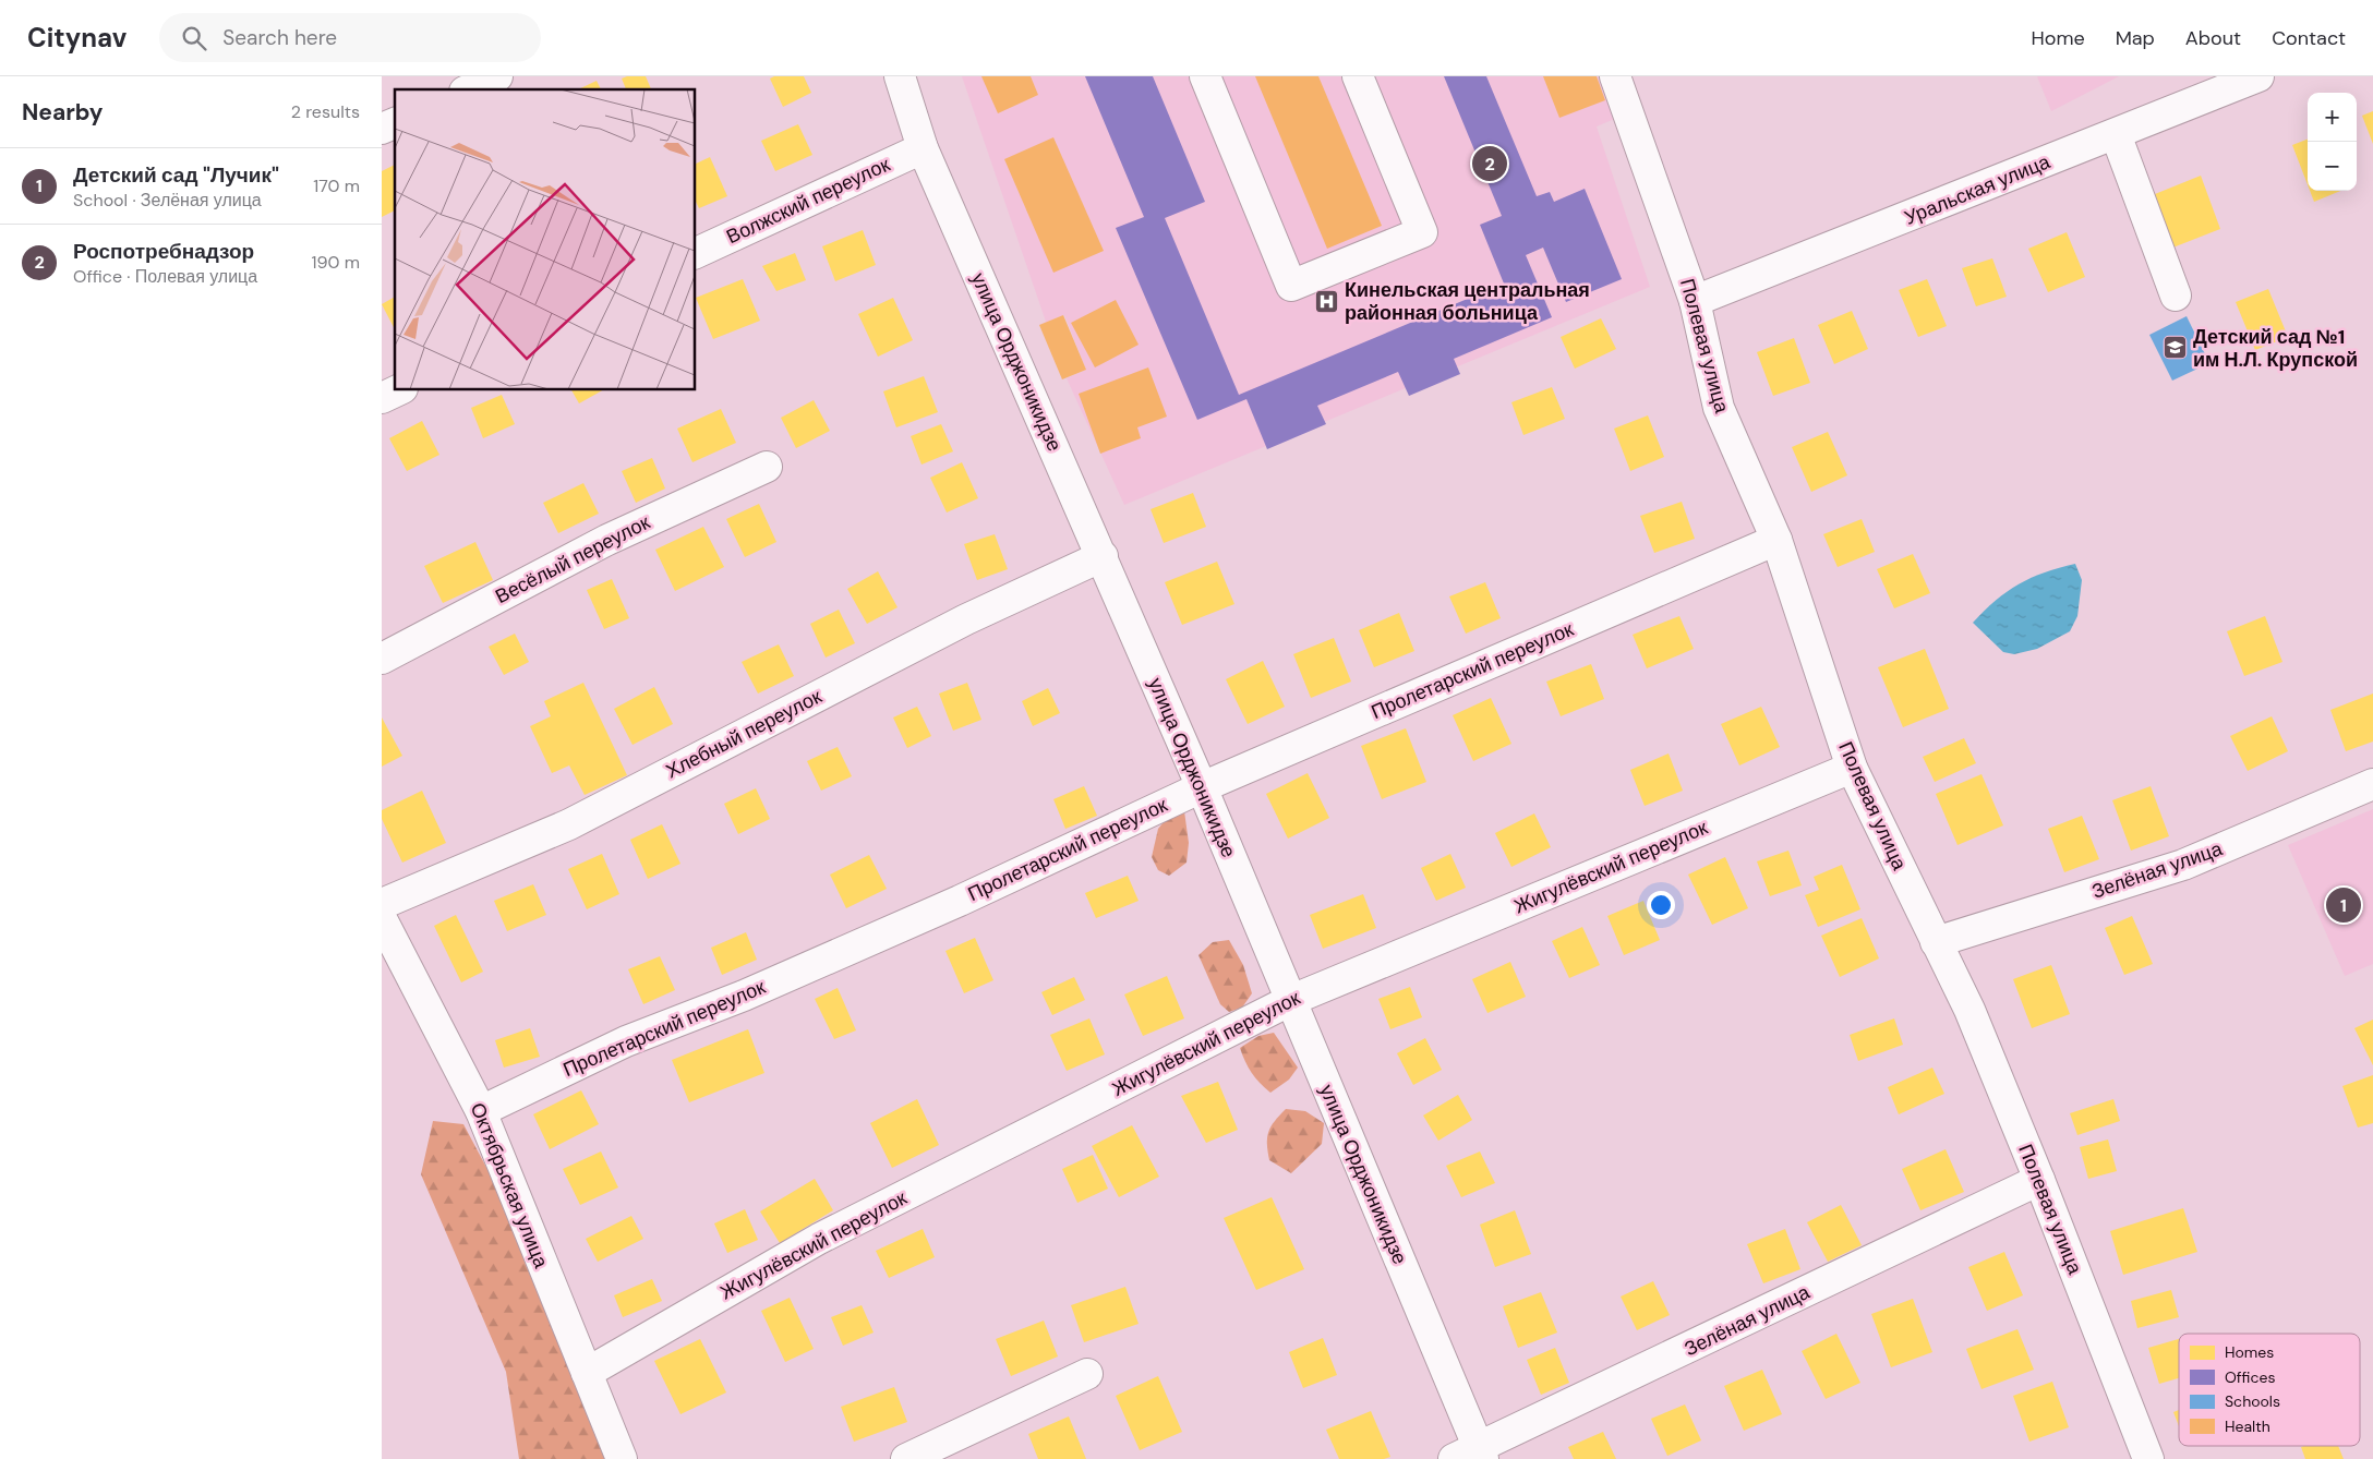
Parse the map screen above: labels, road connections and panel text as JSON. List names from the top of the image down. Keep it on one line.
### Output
{"streets":{"street":["Уральская улица","Волжский переулок","Полевая улица","улица Орджоникидзе","Весёлый переулок","Пролетарский переулок","Хлебный переулок","Жигулёвский переулок","Зелёная улица","Октябрьская улица"]},"crossings":[["Уральская улица","Полевая улица"],["Волжский переулок","улица Орджоникидзе"],["Полевая улица","Пролетарский переулок"],["Полевая улица","Жигулёвский переулок"],["Полевая улица","Зелёная улица"],["улица Орджоникидзе","Пролетарский переулок"],["улица Орджоникидзе","Хлебный переулок"],["улица Орджоникидзе","Жигулёвский переулок"],["улица Орджоникидзе","Зелёная улица"],["Пролетарский переулок","Октябрьская улица"],["Жигулёвский переулок","Октябрьская улица"]],"places":{"hospital":["Кинельская центральная районная больница"],"school or university":["Детский сад №1 им Н.Л. Крупской"]},"legend":["Homes","Offices","Schools","Health"],"page":{"header":"Citynav","search":"Search here","nav":["Home","Map","About","Contact"],"heading":["Nearby","2 results"],"map_buttons":["+","−"],"pins":["2","1"],"list":[{"mark":"1","name":"Детский сад \"Лучик\"","note":"School · Зелёная улица","value":"170 m"},{"mark":"2","name":"Роспотребнадзор","note":"Office · Полевая улица","value":"190 m"}]}}
